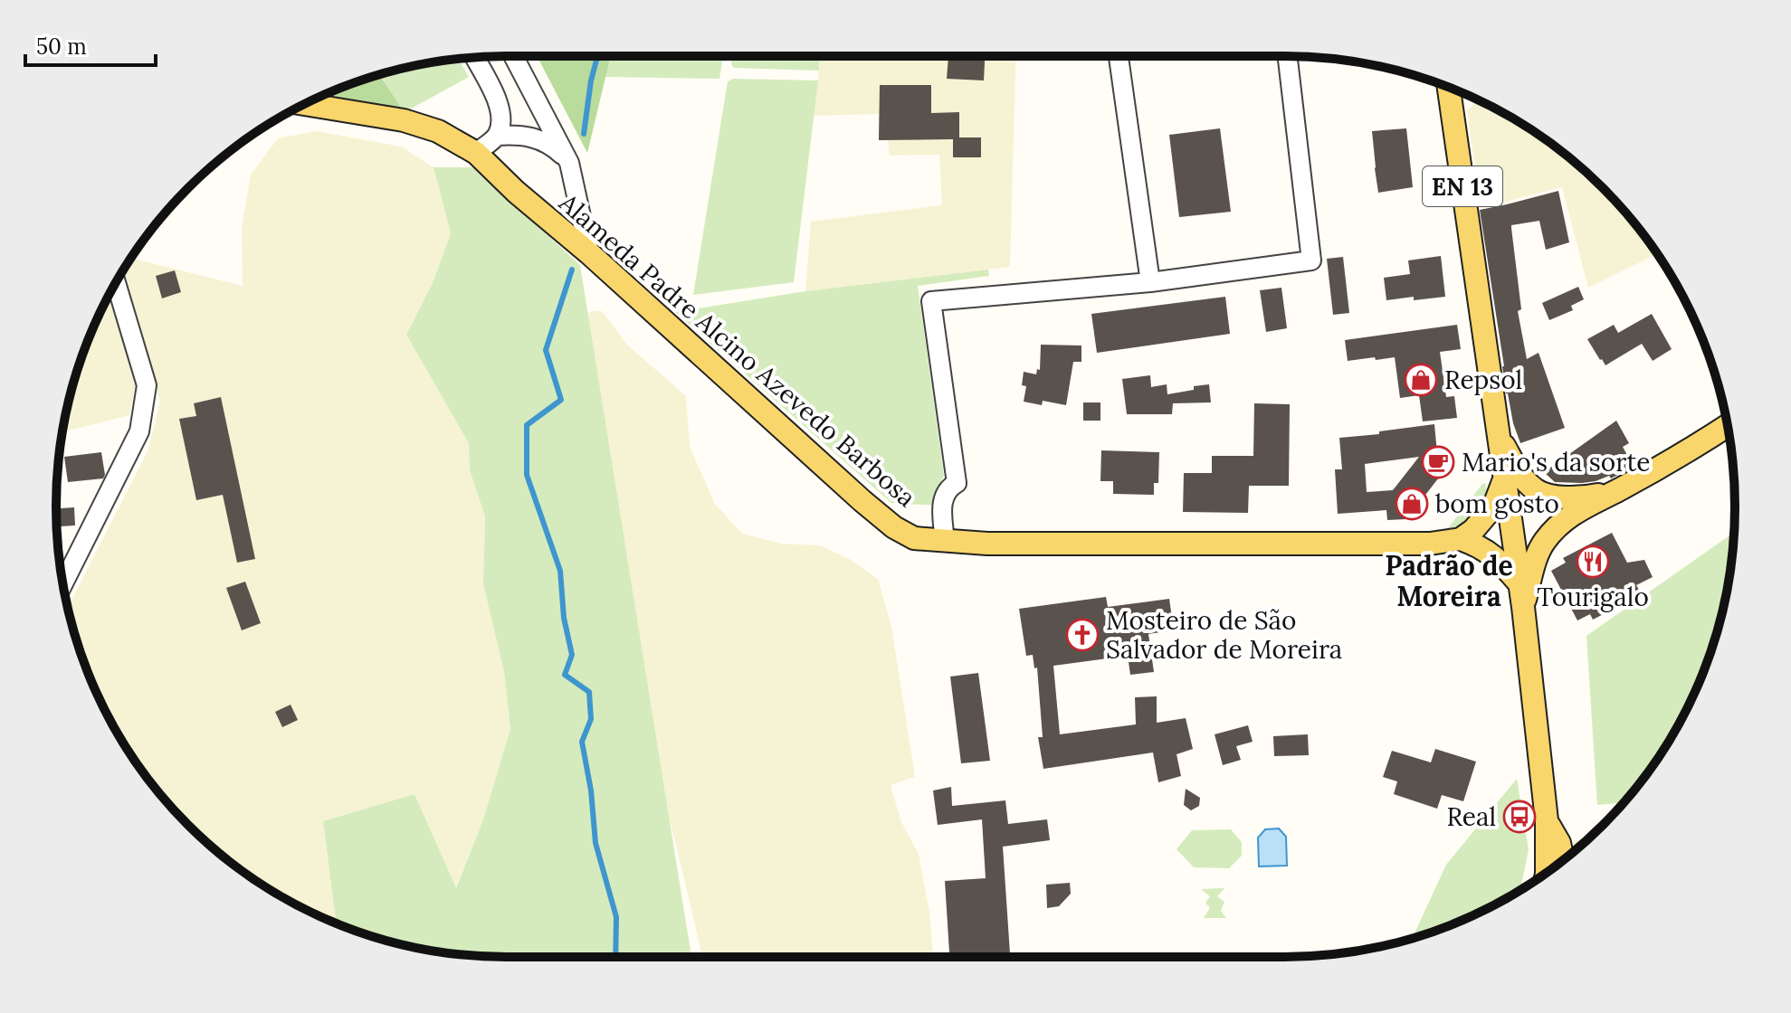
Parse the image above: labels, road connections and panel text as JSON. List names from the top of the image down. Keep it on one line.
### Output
{"streets":{"main road":["EN 13","Alameda Padre Alcino Azevedo Barbosa"]},"districts":["Padrão de Moreira"],"places":{"shop":["Repsol","bom gosto"],"cafe":["Mario's da sorte"],"restaurant":["Tourigalo"],"church":["Mosteiro de São Salvador de Moreira"],"bus stop":["Real"]},"scale_bar":"50 m"}
